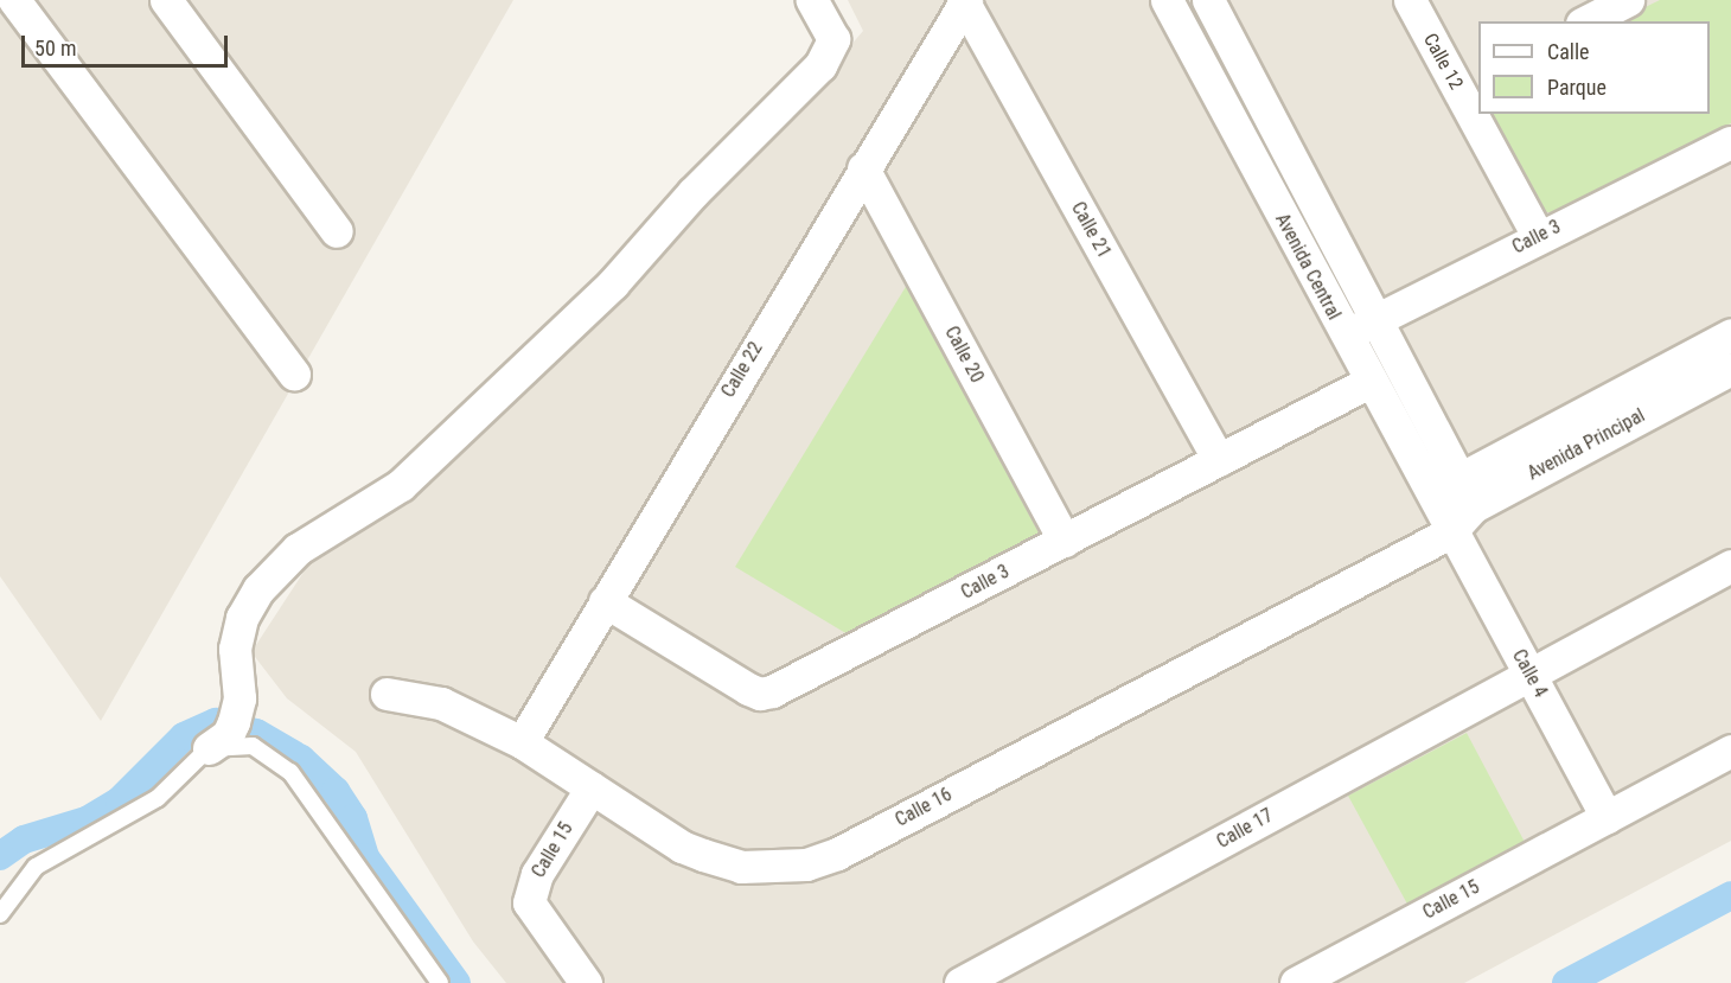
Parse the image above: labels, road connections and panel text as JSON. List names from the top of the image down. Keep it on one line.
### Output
{"streets":{"street":["Calle 12","Calle 21","Calle 3","Avenida Central","Calle 20","Calle 22","Avenida Principal","Calle 4","Calle 16","Calle 17","Calle 15"]},"crossings":[["Calle 12","Calle 3"],["Calle 21","Calle 3"],["Calle 21","Calle 22"],["Calle 3","Avenida Central"],["Calle 3","Calle 20"],["Calle 3","Calle 22"],["Avenida Central","Avenida Principal"],["Avenida Central","Calle 4"],["Avenida Central","Calle 16"],["Calle 20","Calle 22"],["Calle 22","Calle 16"],["Avenida Principal","Calle 4"],["Avenida Principal","Calle 16"],["Calle 4","Calle 16"],["Calle 4","Calle 17"],["Calle 4","Calle 15"],["Calle 16","Calle 15"]],"legend":["Calle","Parque"],"scale_bar":"50 m"}
